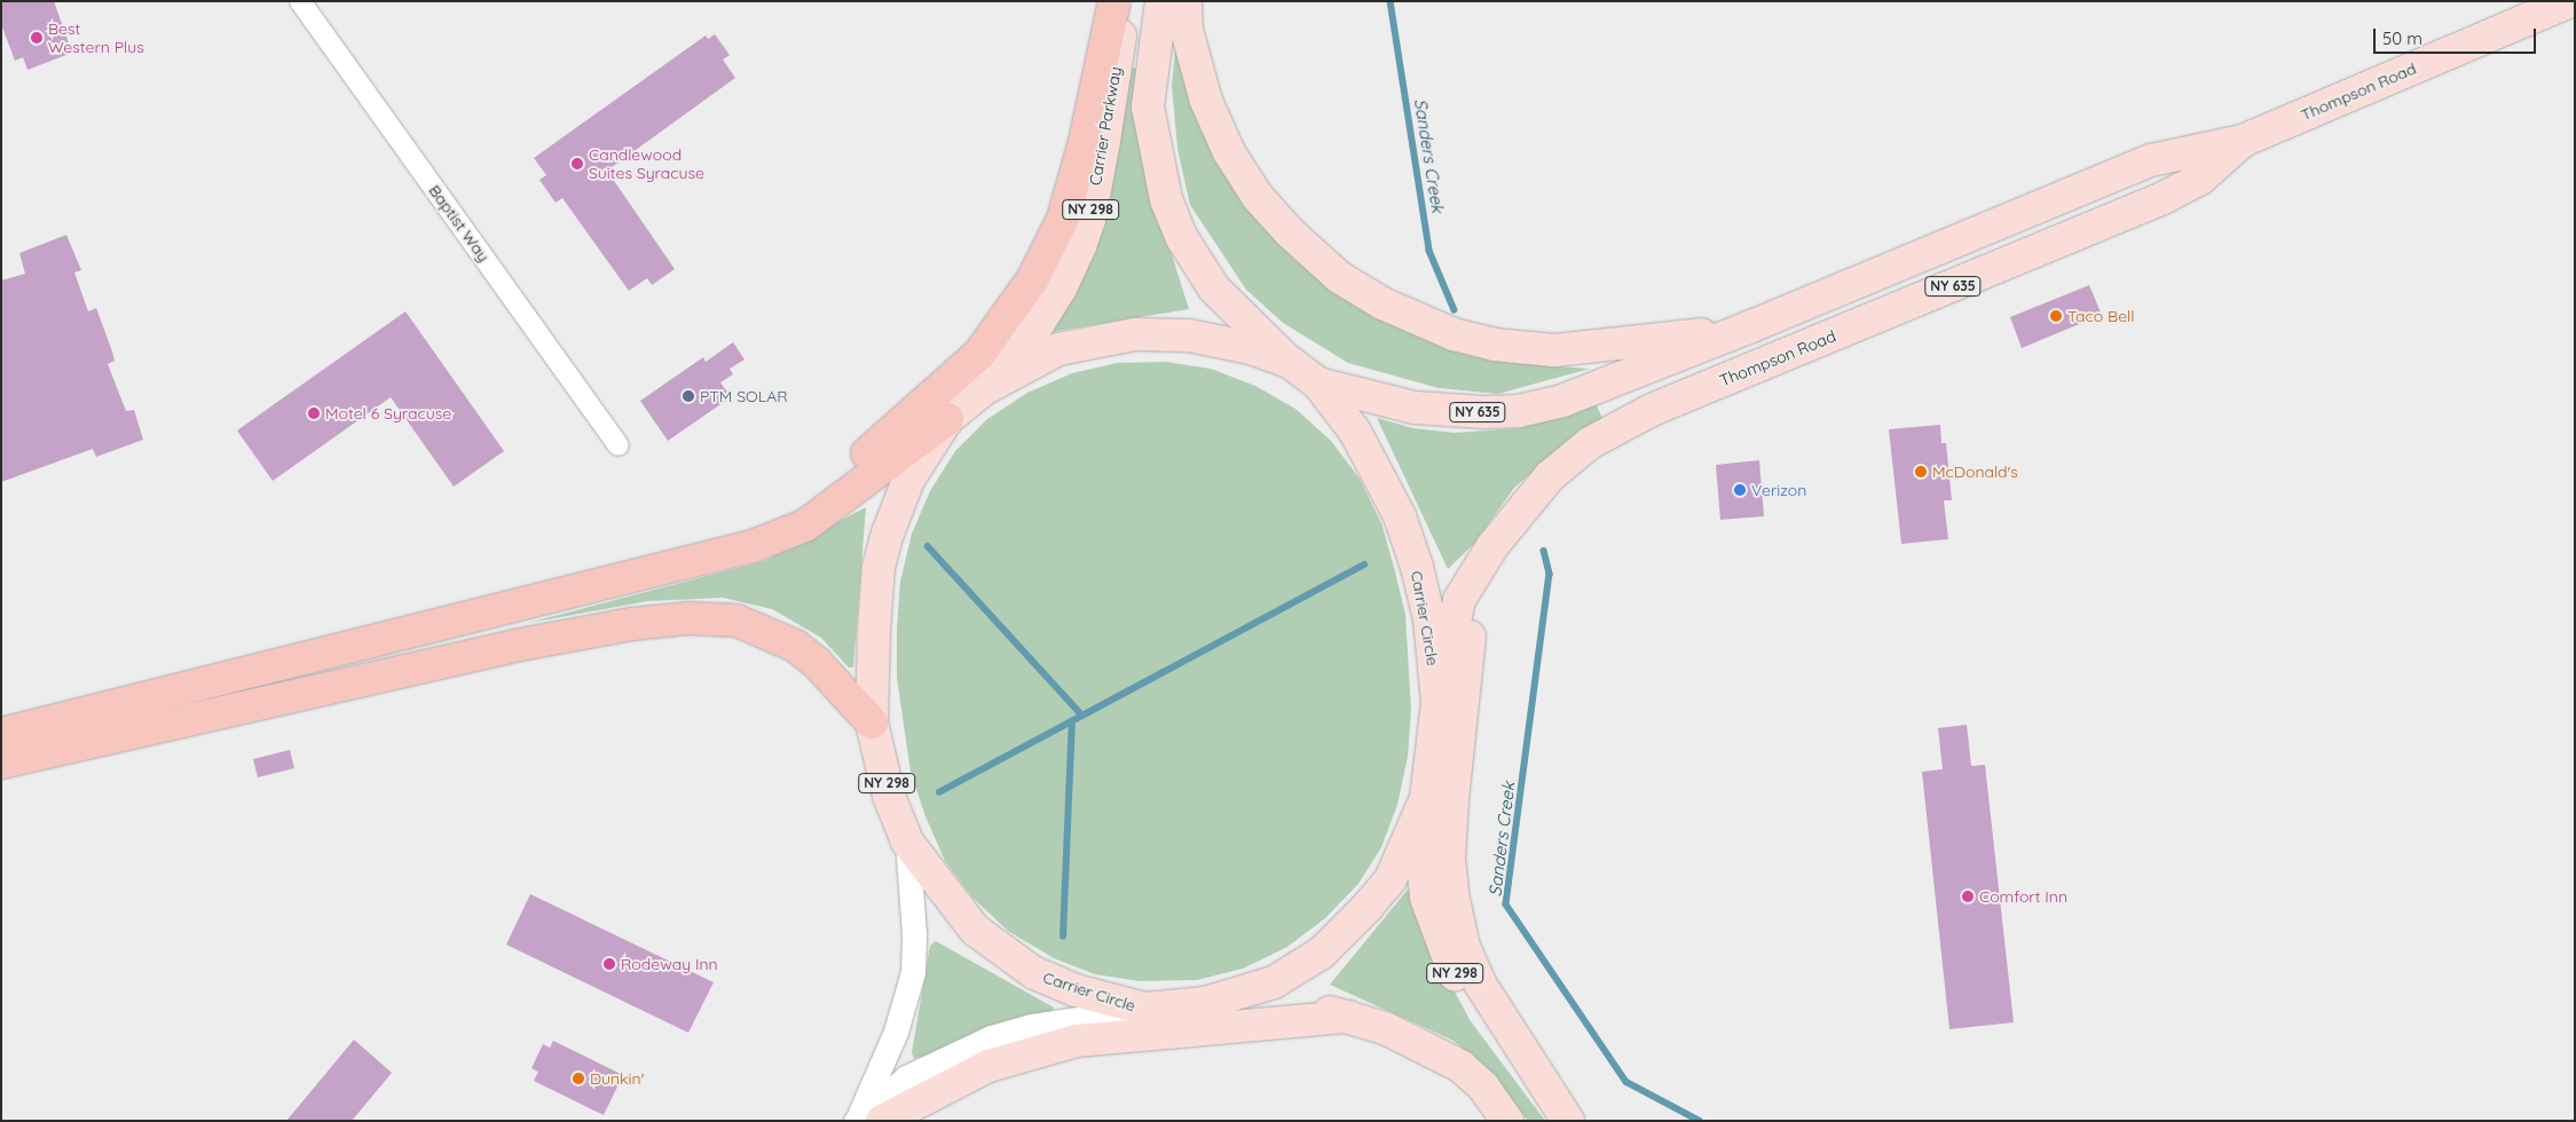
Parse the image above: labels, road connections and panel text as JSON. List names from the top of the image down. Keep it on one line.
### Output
{"streets":{"main road":["Thompson Road","Carrier Parkway","NY 298","NY 635","Carrier Circle"],"street":["Baptist Way"]},"crossings":[["Thompson Road","Carrier Circle"],["Carrier Parkway","Carrier Circle"],["NY 298","Carrier Circle"]],"water":["Sanders Creek"],"places":["Best Western Plus","Candlewood Suites Syracuse","Taco Bell","PTM SOLAR","Motel 6 Syracuse","McDonald's","Verizon","Comfort Inn","Rodeway Inn","Dunkin'"],"scale_bar":"50 m"}
